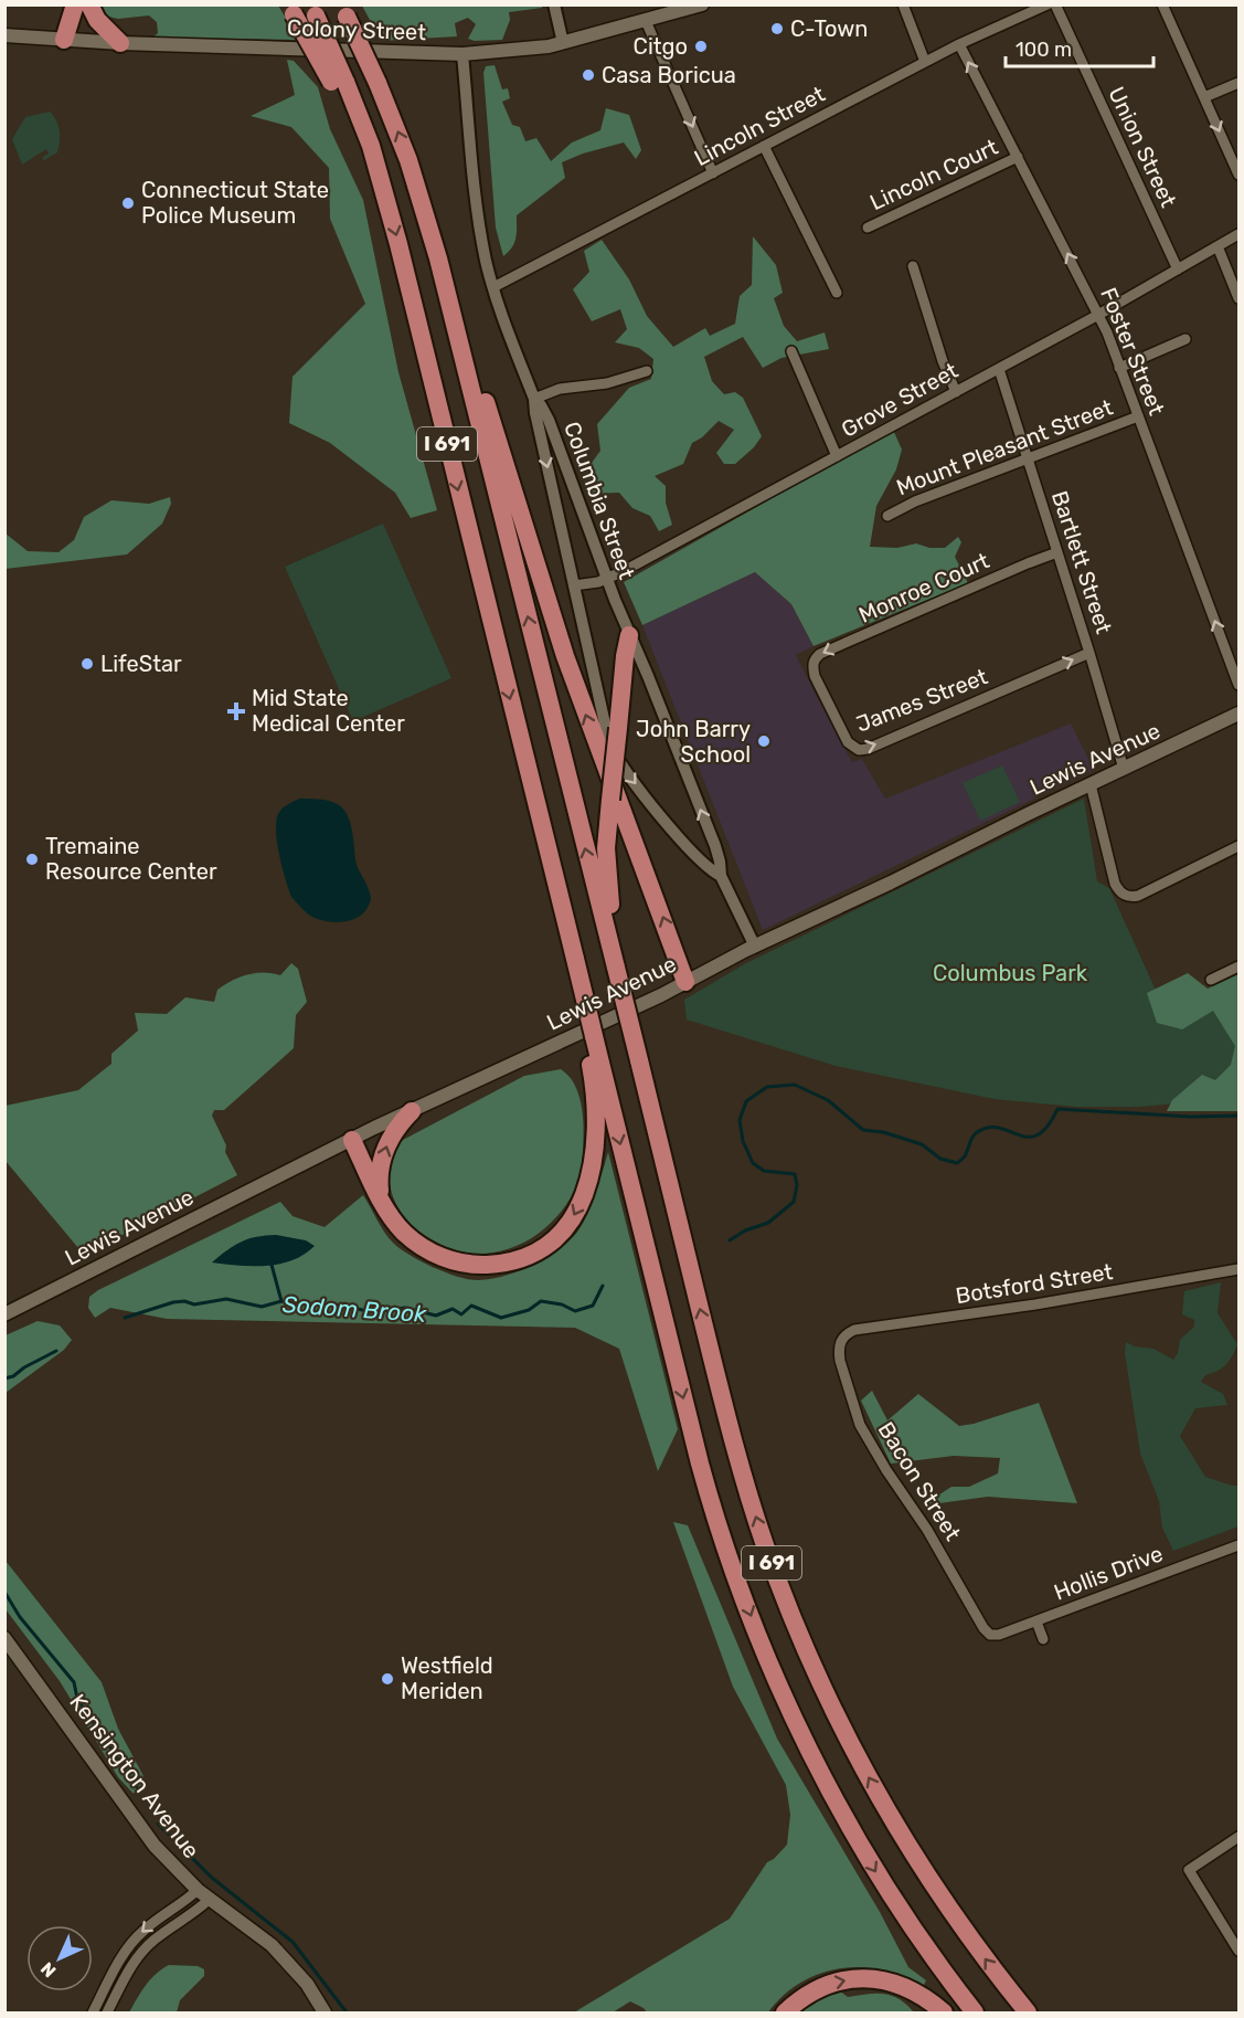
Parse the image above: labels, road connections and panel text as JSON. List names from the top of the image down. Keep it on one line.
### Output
{"streets":{"highway":["I 691"],"main road":["Colony Street","Lewis Avenue","Kensington Avenue"],"street":["Lincoln Street","Union Street","Lincoln Court","Foster Street","Grove Street","Mount Pleasant Street","Columbia Street","Bartlett Street","Monroe Court","James Street","Botsford Street","Bacon Street","Hollis Drive"]},"crossings":[["Colony Street","Columbia Street"],["Lincoln Street","Foster Street"],["Lincoln Street","Columbia Street"],["Union Street","Grove Street"],["Lincoln Court","Foster Street"],["Foster Street","Grove Street"],["Foster Street","Mount Pleasant Street"],["Grove Street","Columbia Street"],["Grove Street","Bartlett Street"],["Mount Pleasant Street","Bartlett Street"],["Columbia Street","Lewis Avenue"],["Bartlett Street","Monroe Court"],["Bartlett Street","James Street"],["Bartlett Street","Lewis Avenue"],["Monroe Court","James Street"],["Botsford Street","Bacon Street"],["Bacon Street","Hollis Drive"]],"one_way":["Foster Street","Monroe Court"],"water":["Sodom Brook"],"parks":["Columbus Park"],"places":{"other":["C-Town","Citgo","Casa Boricua","Connecticut State Police Museum","LifeStar","John Barry School","Tremaine Resource Center","Westfield Meriden"],"health":["Mid State Medical Center"]},"scale_bar":"100 m","north":"bottom left"}
